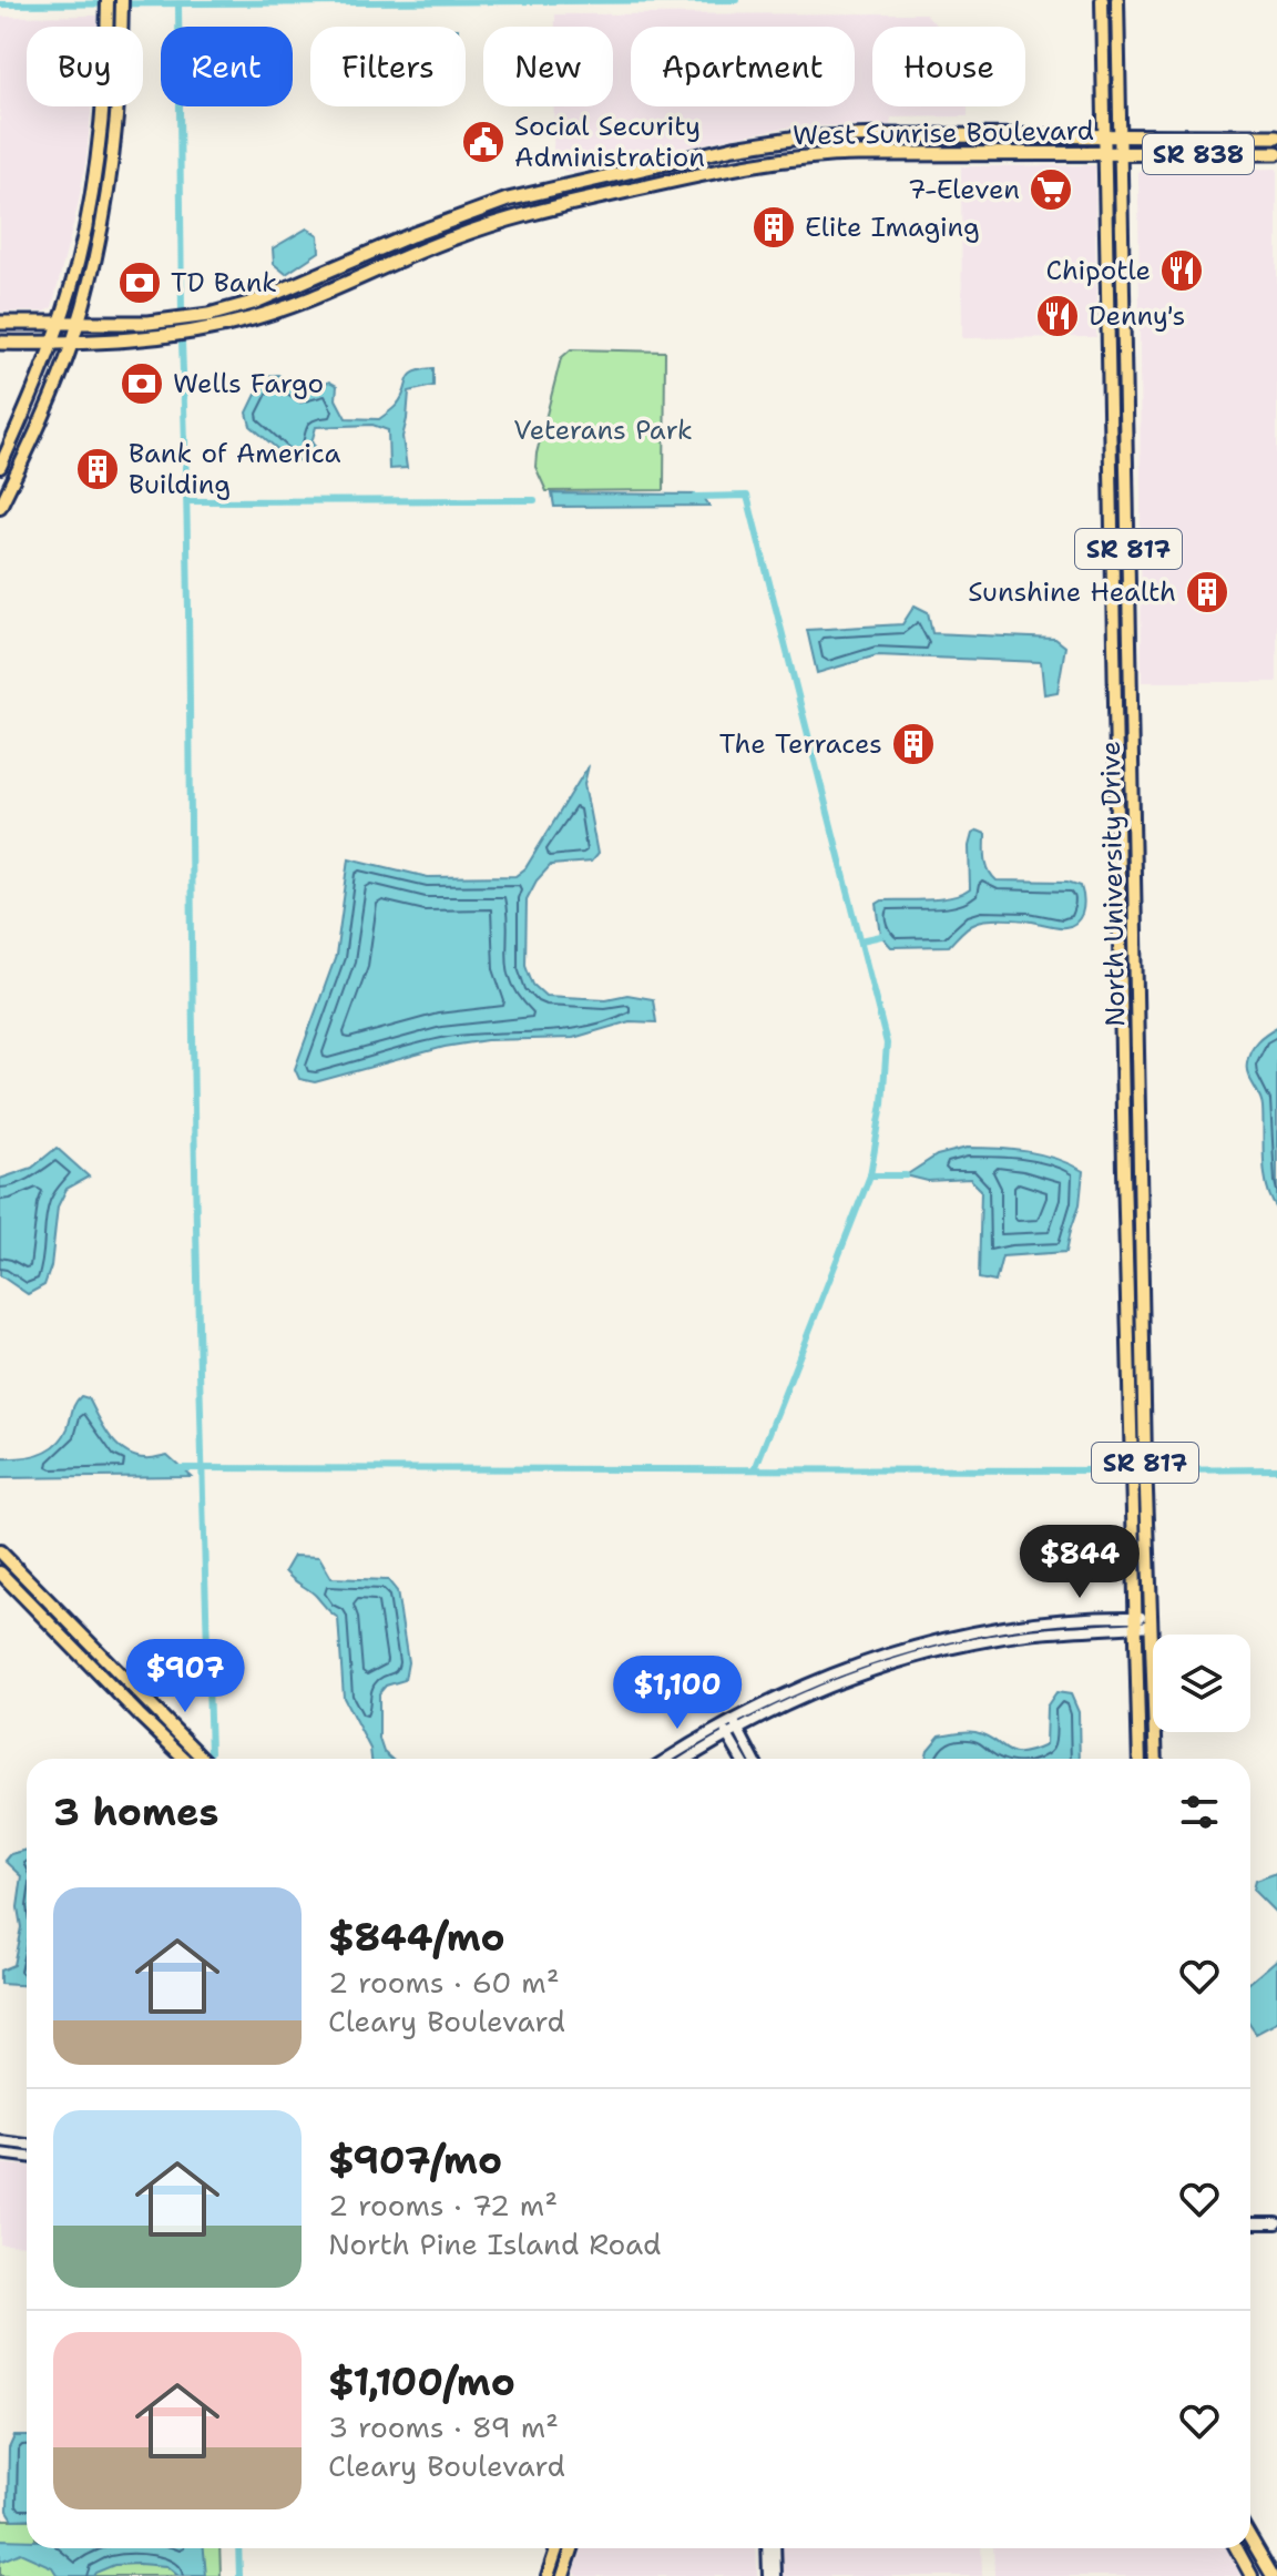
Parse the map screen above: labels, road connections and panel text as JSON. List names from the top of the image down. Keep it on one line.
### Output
{"streets":{"highway":["West Sunrise Boulevard","SR 838"],"main road":["SR 817","North University Drive"]},"crossings":[["West Sunrise Boulevard","North University Drive"]],"parks":["Veterans Park"],"places":{"public building":["Social Security Administration"],"supermarket":["7-Eleven"],"building":["Elite Imaging","Bank of America Building","Sunshine Health","The Terraces"],"restaurant":["Chipotle","Denny's"],"bank":["TD Bank","Wells Fargo"]},"page":{"chip":["Buy","Rent","Filters","New","Apartment","House"],"price":["$844","$907","$1,100"],"heading":"3 homes","list":[{"name":"$844/mo","note":"2 rooms · 60 m² · Cleary Boulevard"},{"name":"$907/mo","note":"2 rooms · 72 m² · North Pine Island Road"},{"name":"$1,100/mo","note":"3 rooms · 89 m² · Cleary Boulevard"}]}}
